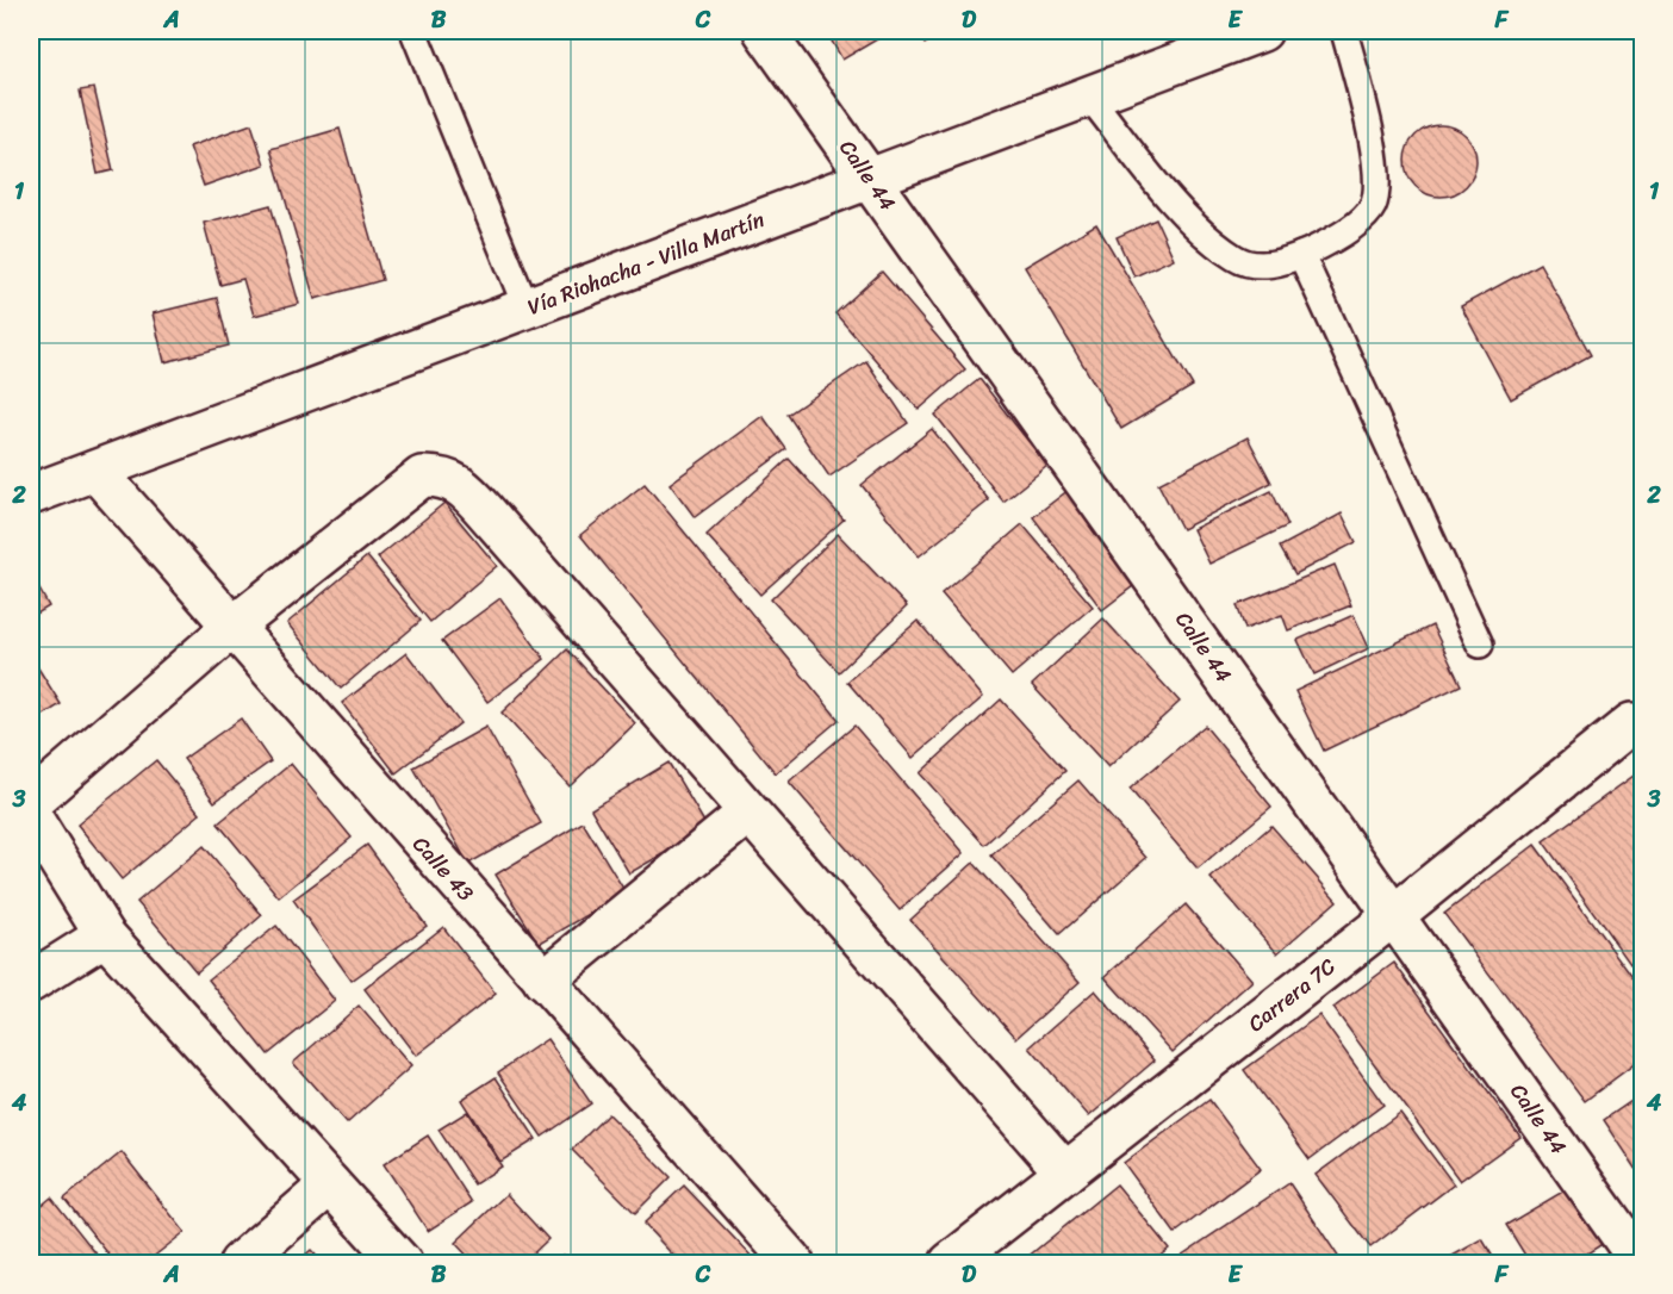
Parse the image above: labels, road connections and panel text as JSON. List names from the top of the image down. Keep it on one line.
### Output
{"streets":{"street":["Calle 44","Vía Riohacha - Villa Martín","Calle 43","Carrera 7C"]},"crossings":[["Calle 44","Vía Riohacha - Villa Martín"],["Calle 44","Carrera 7C"],["Vía Riohacha - Villa Martín","Calle 43"]],"grid":{"columns":["A","B","C","D","E","F"],"rows":["1","2","3","4"]}}
